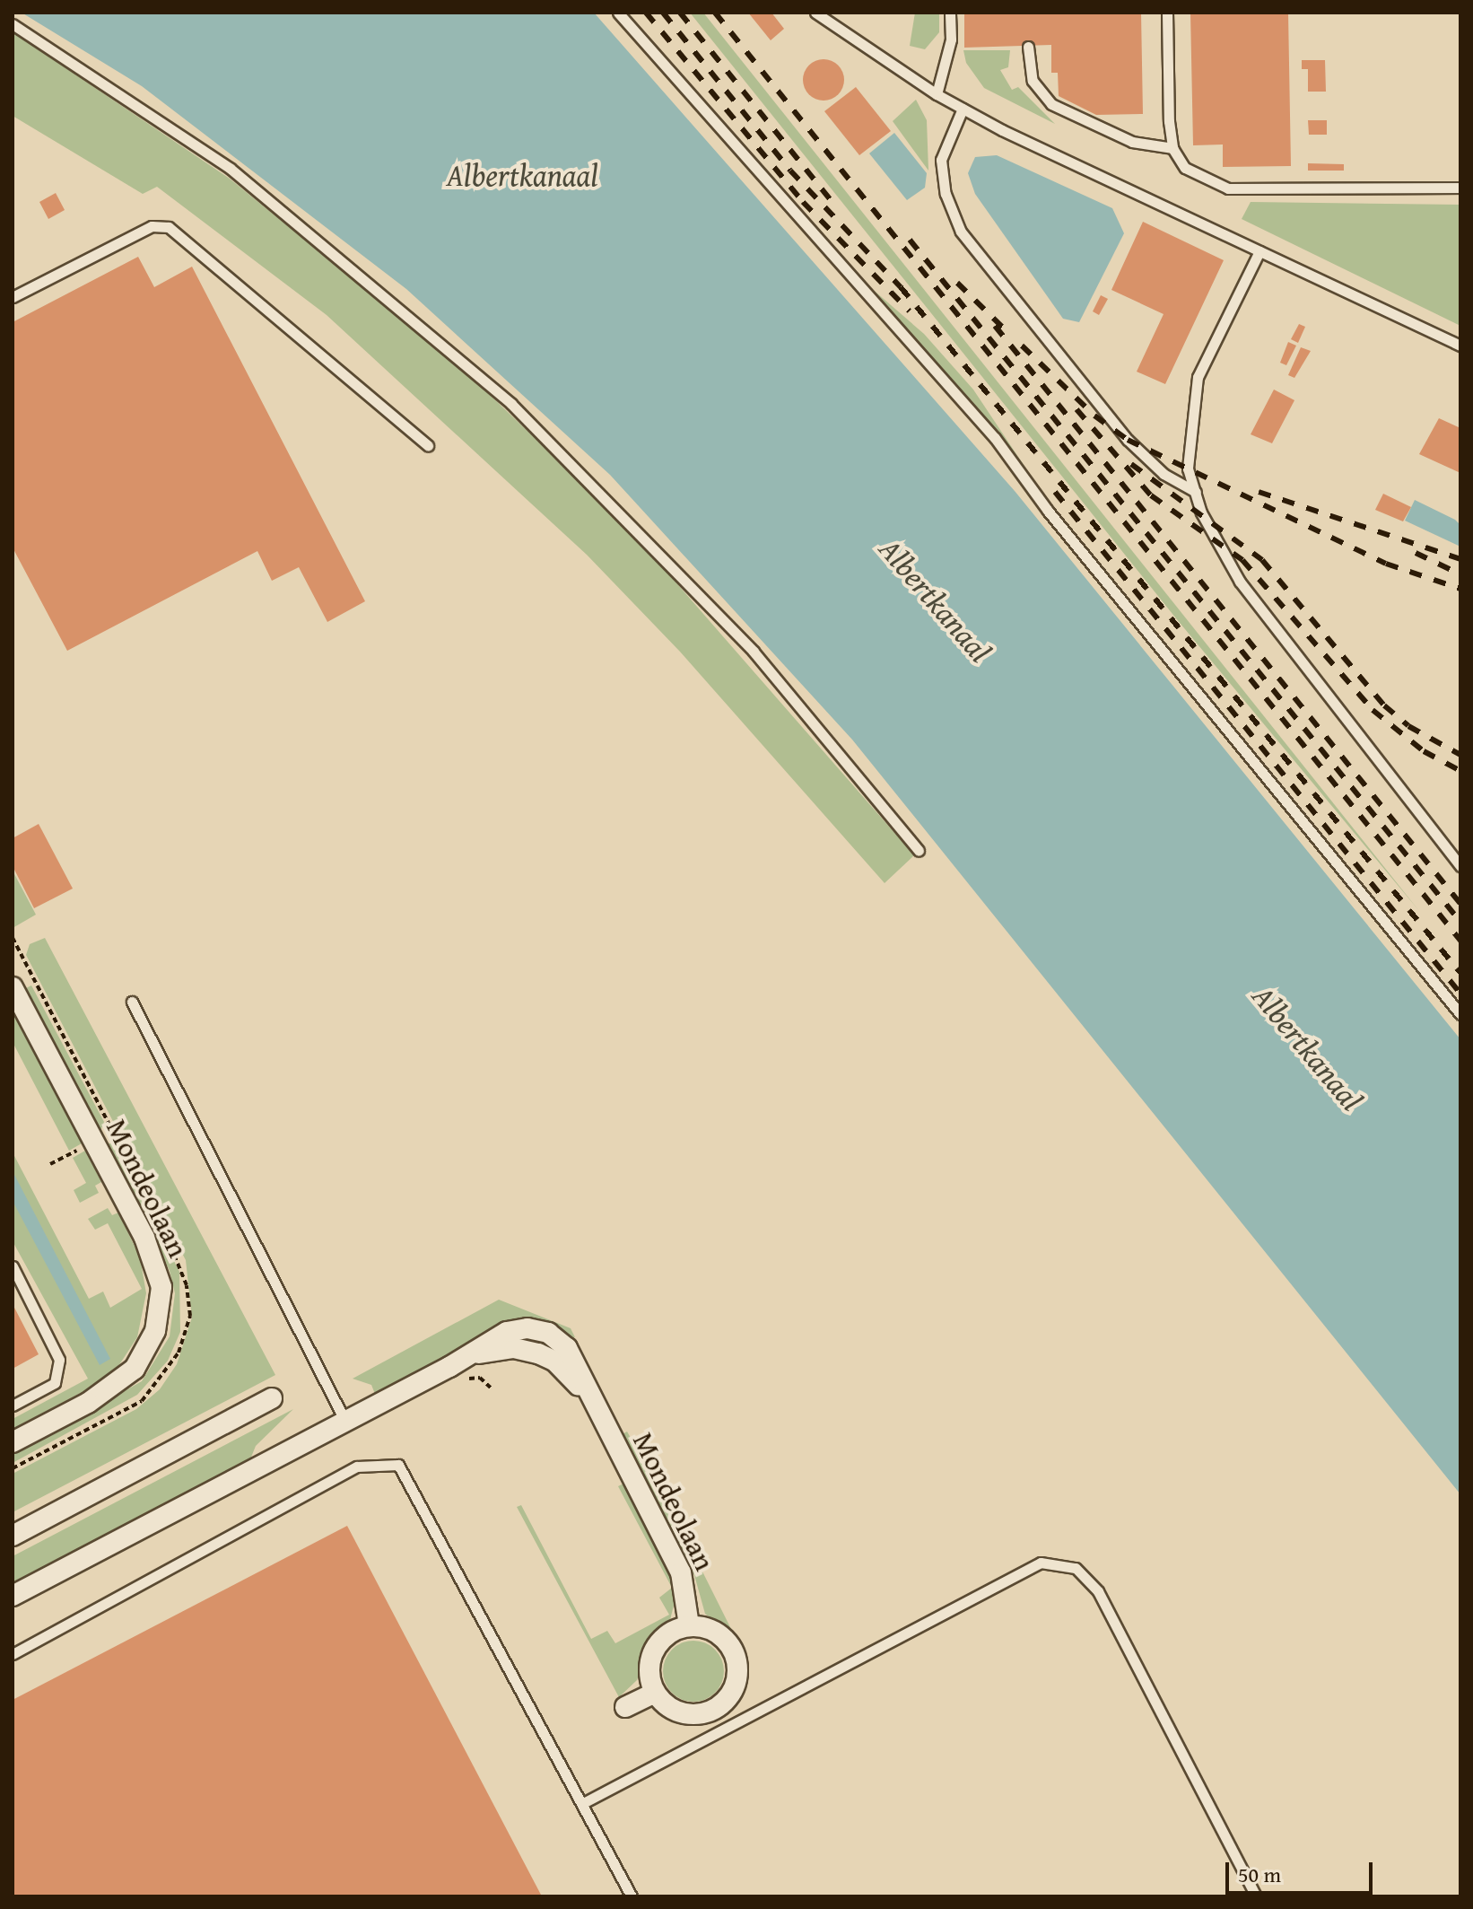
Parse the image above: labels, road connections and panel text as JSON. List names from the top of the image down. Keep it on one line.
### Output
{"streets":{"street":["Mondeolaan"]},"water":["Albertkanaal"],"scale_bar":"50 m"}
